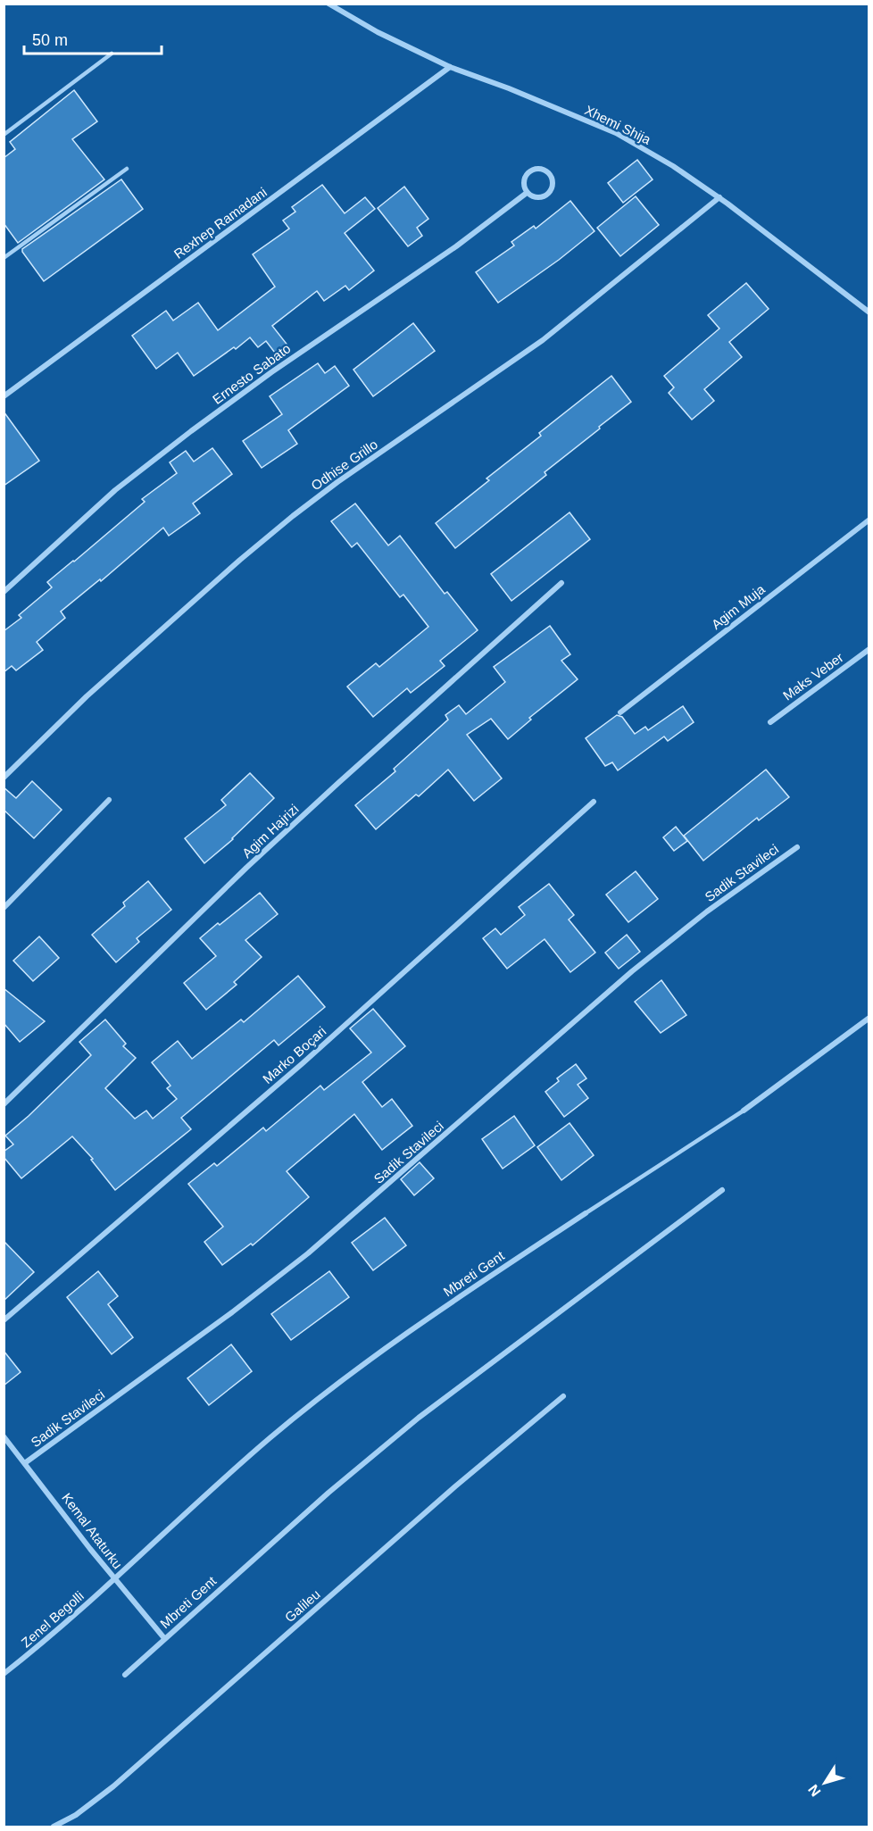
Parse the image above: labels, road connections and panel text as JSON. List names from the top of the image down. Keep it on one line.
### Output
{"streets":{"street":["Xhemi Shija","Rexhep Ramadani","Ernesto Sabato","Odhise Grillo","Agim Muja","Maks Veber","Agim Hajrizi","Sadik Stavileci","Marko Boçari","Mbreti Gent","Kemal Ataturku","Galileu","Zenel Begolli"]},"crossings":[["Xhemi Shija","Rexhep Ramadani"],["Xhemi Shija","Odhise Grillo"],["Sadik Stavileci","Kemal Ataturku"],["Mbreti Gent","Kemal Ataturku"],["Mbreti Gent","Zenel Begolli"],["Kemal Ataturku","Zenel Begolli"]],"scale_bar":"50 m","north":"bottom left"}
